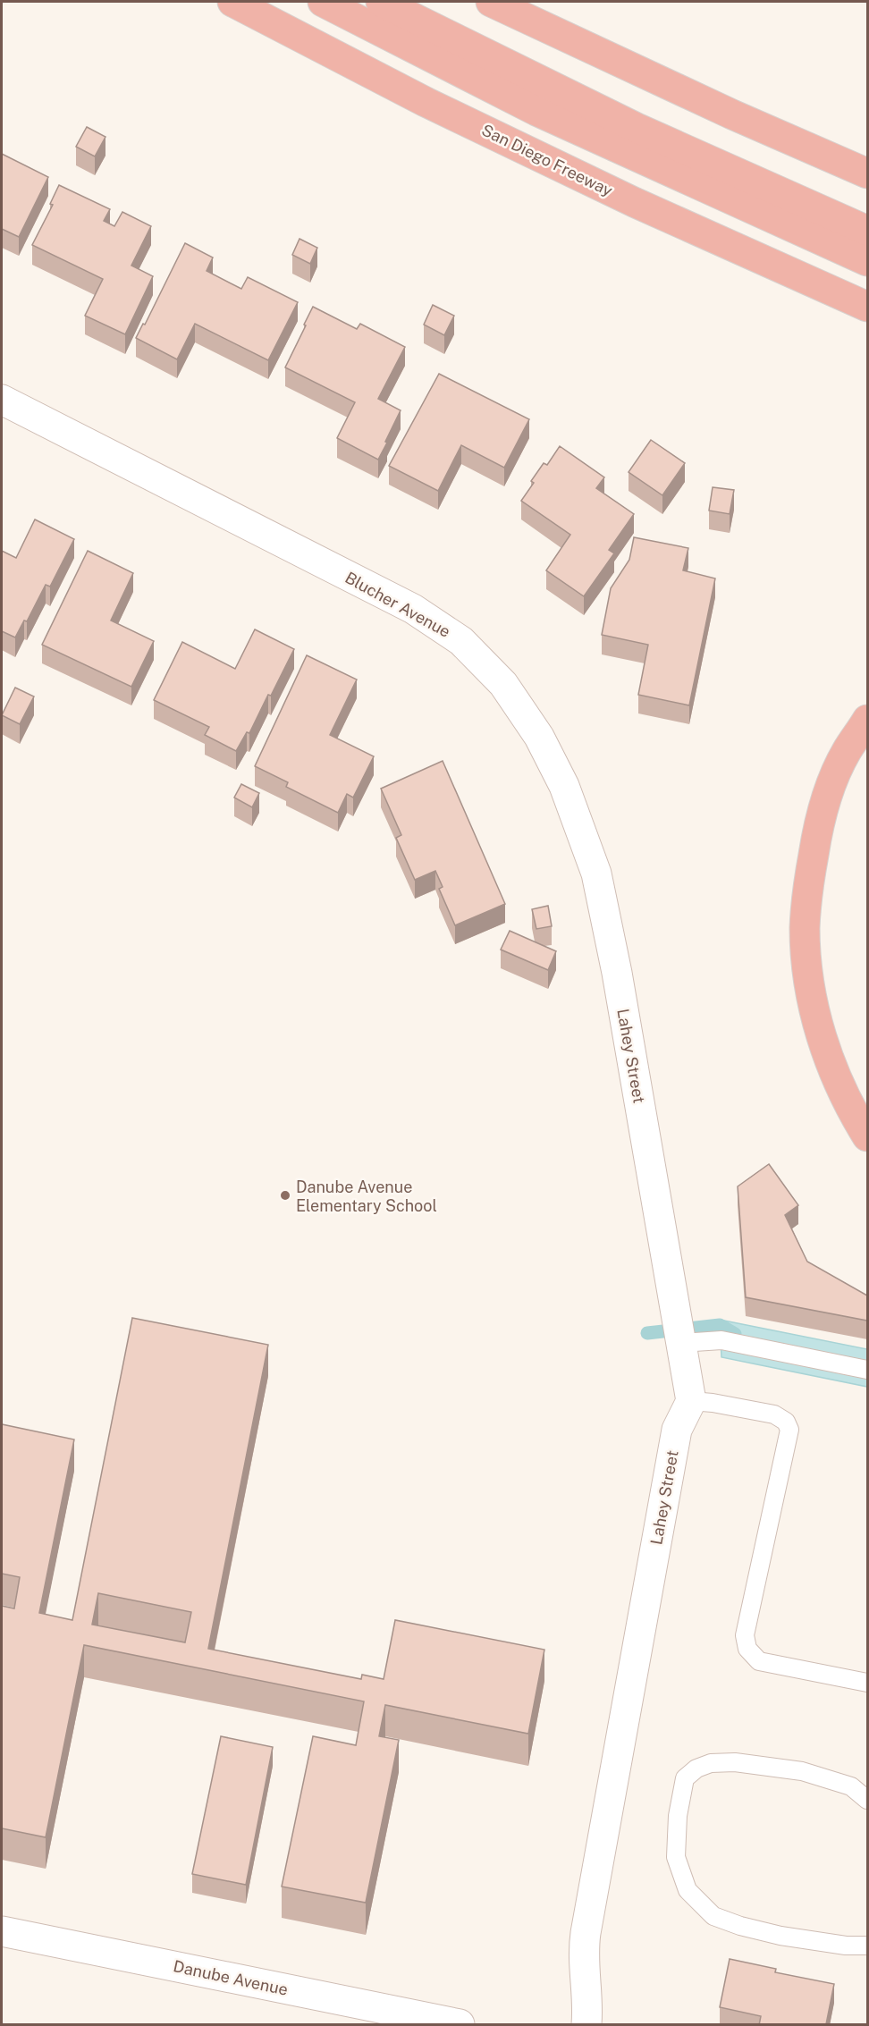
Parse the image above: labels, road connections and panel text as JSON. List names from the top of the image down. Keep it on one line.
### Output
{"streets":{"highway":["San Diego Freeway"],"street":["Blucher Avenue","Lahey Street","Danube Avenue"]},"crossings":[["Blucher Avenue","Lahey Street"]],"places":["Danube Avenue Elementary School"]}
